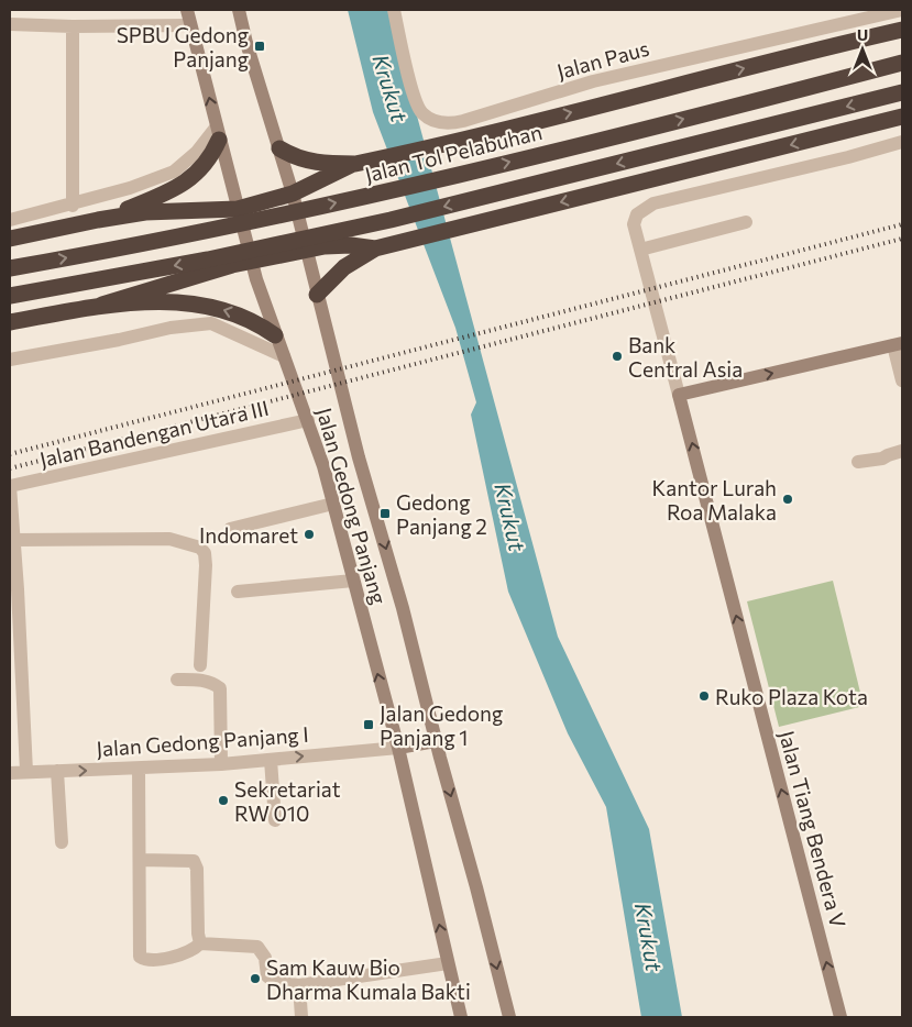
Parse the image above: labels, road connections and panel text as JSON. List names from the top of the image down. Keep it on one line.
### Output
{"streets":{"highway":["Jalan Tol Pelabuhan"],"main road":["Jalan Gedong Panjang","Jalan Tiang Bendera V"],"street":["Jalan Paus","Jalan Bandengan Utara III","Jalan Gedong Panjang I"]},"crossings":[["Jalan Bandengan Utara III","Jalan Gedong Panjang"],["Jalan Gedong Panjang","Jalan Gedong Panjang I"]],"one_way":["Jalan Gedong Panjang I","Jalan Tiang Bendera V"],"water":["Krukut"],"places":{"transit":["SPBU Gedong Panjang","Gedong Panjang 2","Jalan Gedong Panjang 1"],"other":["Bank Central Asia","Kantor Lurah Roa Malaka","Indomaret","Ruko Plaza Kota","Sekretariat RW 010","Sam Kauw Bio Dharma Kumala Bakti"]},"north":"top"}
